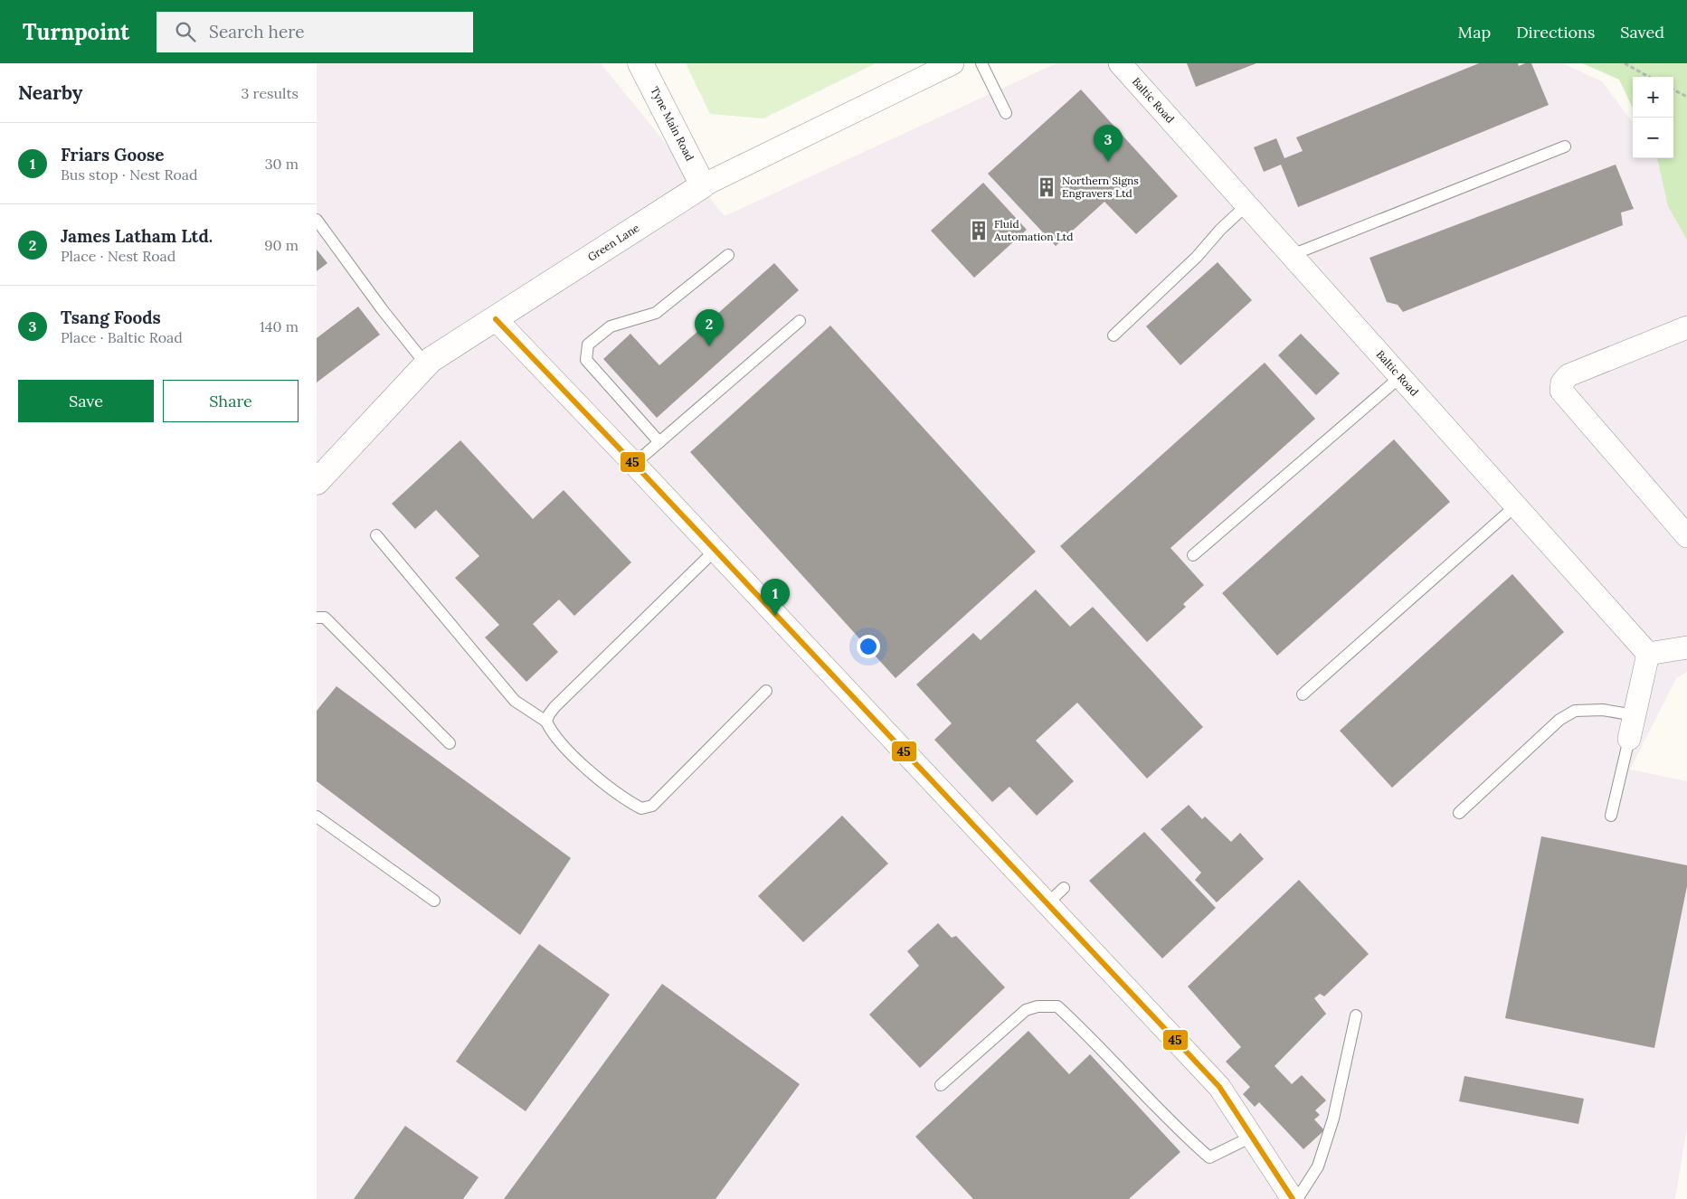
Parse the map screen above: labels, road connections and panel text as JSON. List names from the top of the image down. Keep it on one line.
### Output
{"streets":{"street":["Baltic Road","Tyne Main Road","Green Lane"]},"crossings":[["Tyne Main Road","Green Lane"]],"places":{"building":["Northern Signs Engravers Ltd","Fluid Automation Ltd"]},"lines":["transit line 45"],"page":{"header":"Turnpoint","search":"Search here","nav":["Map","Directions","Saved"],"heading":["Nearby","3 results"],"map_buttons":["+","−"],"list":[{"mark":"1","name":"Friars Goose","note":"Bus stop · Nest Road","value":"30 m"},{"mark":"2","name":"James Latham Ltd.","note":"Place · Nest Road","value":"90 m"},{"mark":"3","name":"Tsang Foods","note":"Place · Baltic Road","value":"140 m"}],"pins":["3","2","1"],"buttons":["Save","Share"]}}
